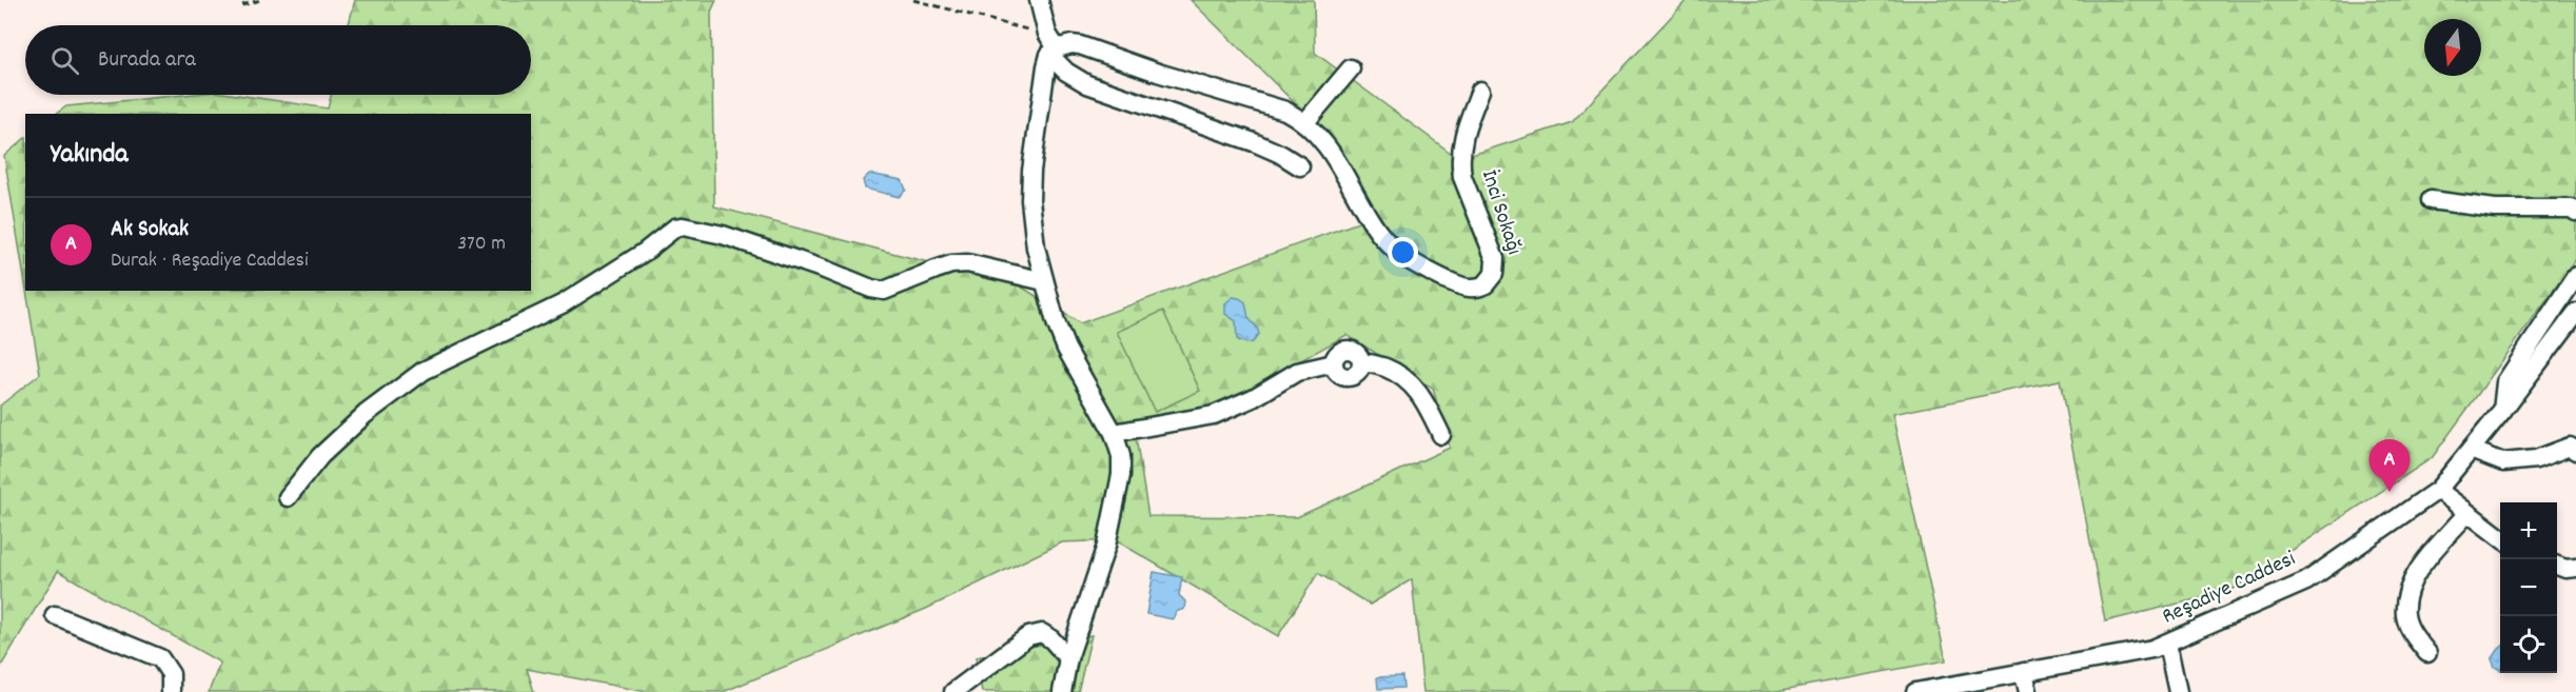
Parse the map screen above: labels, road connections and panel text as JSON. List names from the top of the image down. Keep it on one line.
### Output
{"streets":{"street":["İnci Sokağı","Reşadiye Caddesi"]},"north":"bottom","page":{"search":"Burada ara","heading":"Yakında","list":[{"mark":"A","name":"Ak Sokak","note":"Durak · Reşadiye Caddesi","value":"370 m"}],"pins":"A","map_buttons":["+","−"]}}
